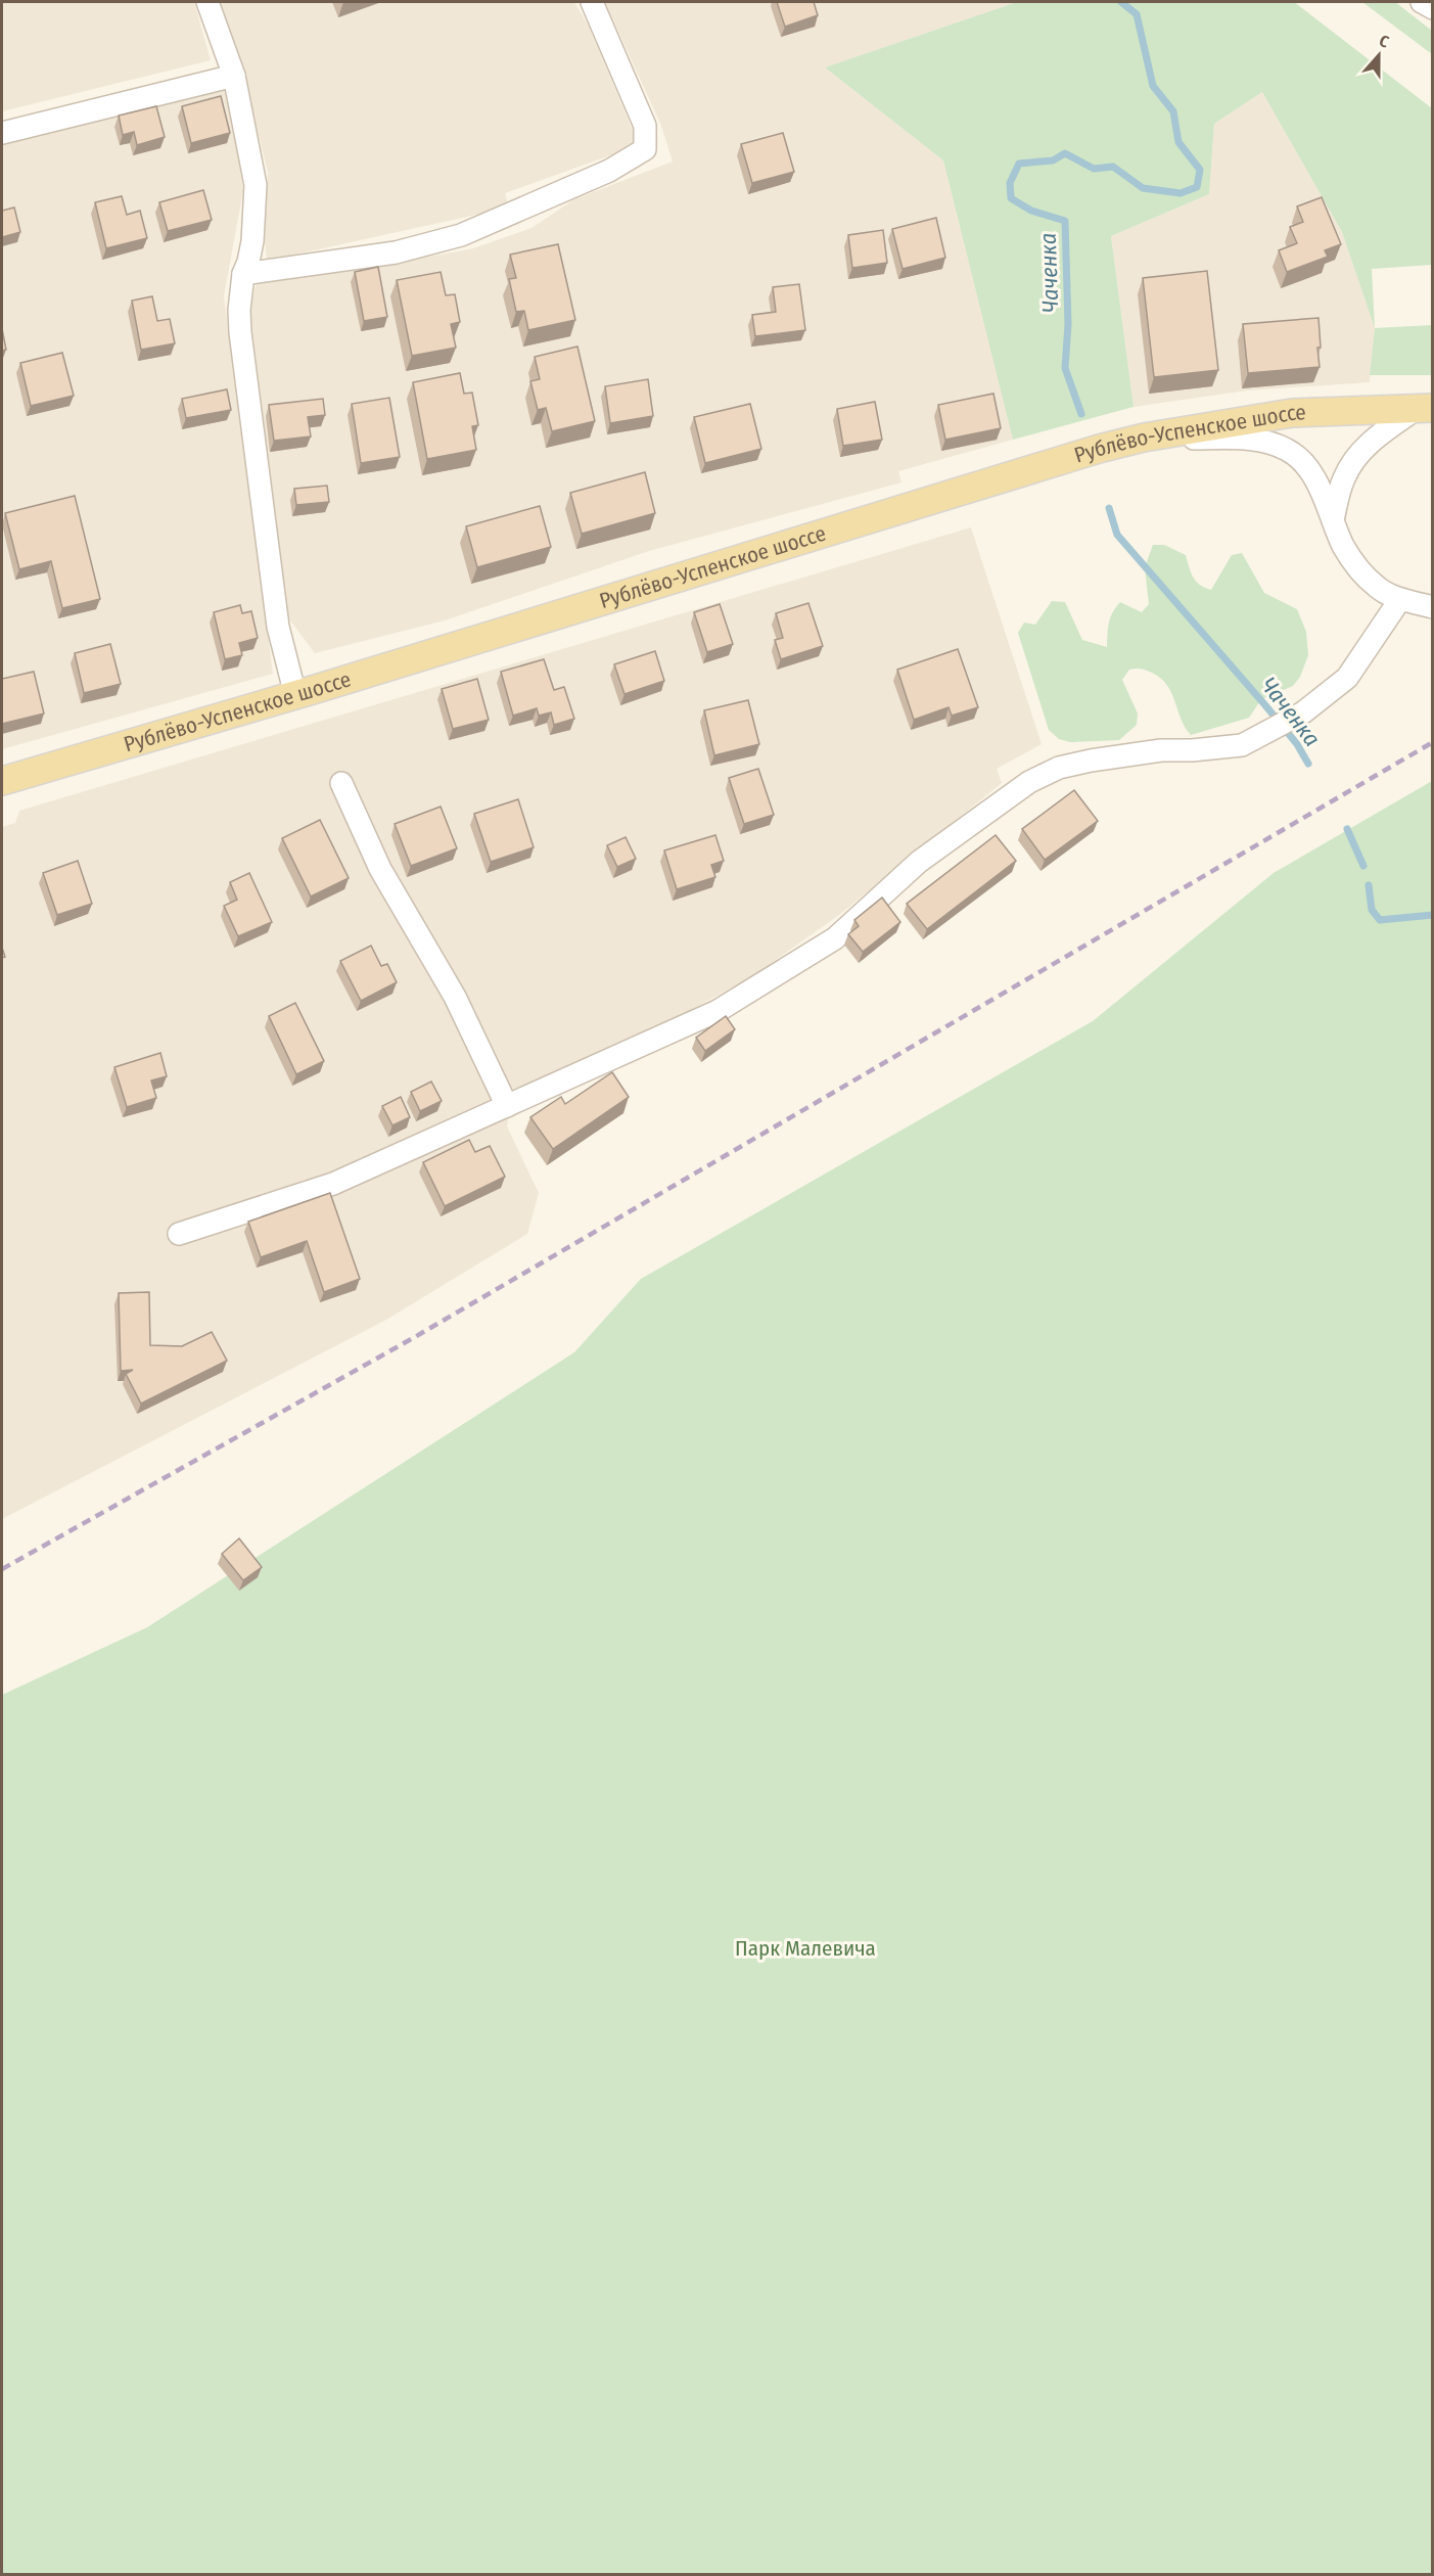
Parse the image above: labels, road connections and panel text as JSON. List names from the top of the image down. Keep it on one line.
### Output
{"streets":{"main road":["Рублёво-Успенское шоссе"]},"water":["Чаченка"],"parks":["Парк Малевича"],"north":"top"}
